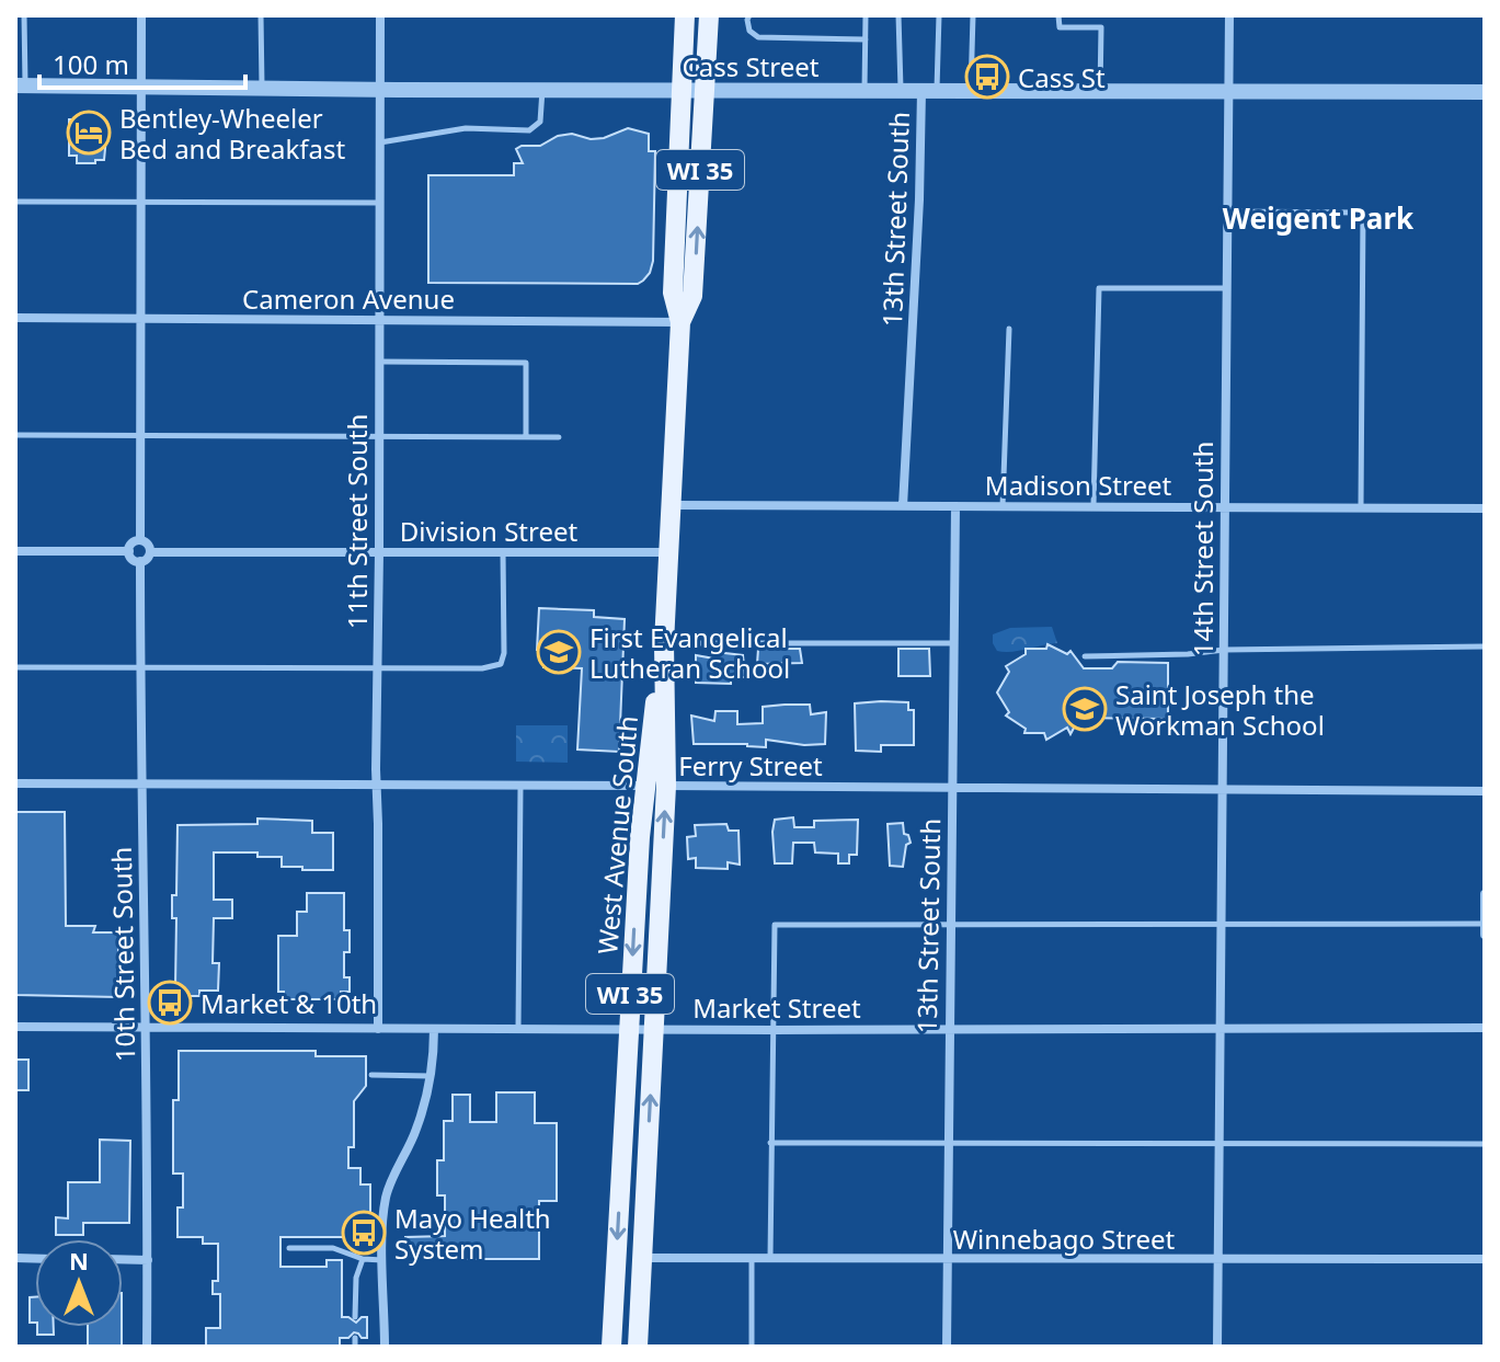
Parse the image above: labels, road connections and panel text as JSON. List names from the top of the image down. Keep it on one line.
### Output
{"streets":{"main road":["WI 35","West Avenue South"],"street":["Cass Street","13th Street South","Cameron Avenue","Madison Street","11th Street South","Division Street","14th Street South","Ferry Street","10th Street South","Market Street","Winnebago Street"]},"crossings":[["Cass Street","13th Street South"],["Cass Street","11th Street South"],["Cass Street","14th Street South"],["Cass Street","West Avenue South"],["13th Street South","Madison Street"],["13th Street South","Ferry Street"],["13th Street South","Market Street"],["13th Street South","Winnebago Street"],["Cameron Avenue","11th Street South"],["Cameron Avenue","West Avenue South"],["Madison Street","14th Street South"],["Madison Street","West Avenue South"],["11th Street South","Division Street"],["11th Street South","Ferry Street"],["11th Street South","Market Street"],["Division Street","West Avenue South"],["Division Street","10th Street South"],["14th Street South","Ferry Street"],["14th Street South","Market Street"],["14th Street South","Winnebago Street"],["Ferry Street","West Avenue South"],["Ferry Street","10th Street South"],["West Avenue South","Market Street"],["West Avenue South","Winnebago Street"],["10th Street South","Market Street"]],"districts":["Weigent Park"],"places":{"bus stop":["Cass St","Market & 10th","Mayo Health System"],"hotel":["Bentley-Wheeler Bed and Breakfast"],"school or university":["First Evangelical Lutheran School","Saint Joseph the Workman School"]},"scale_bar":"100 m","north":"top"}
